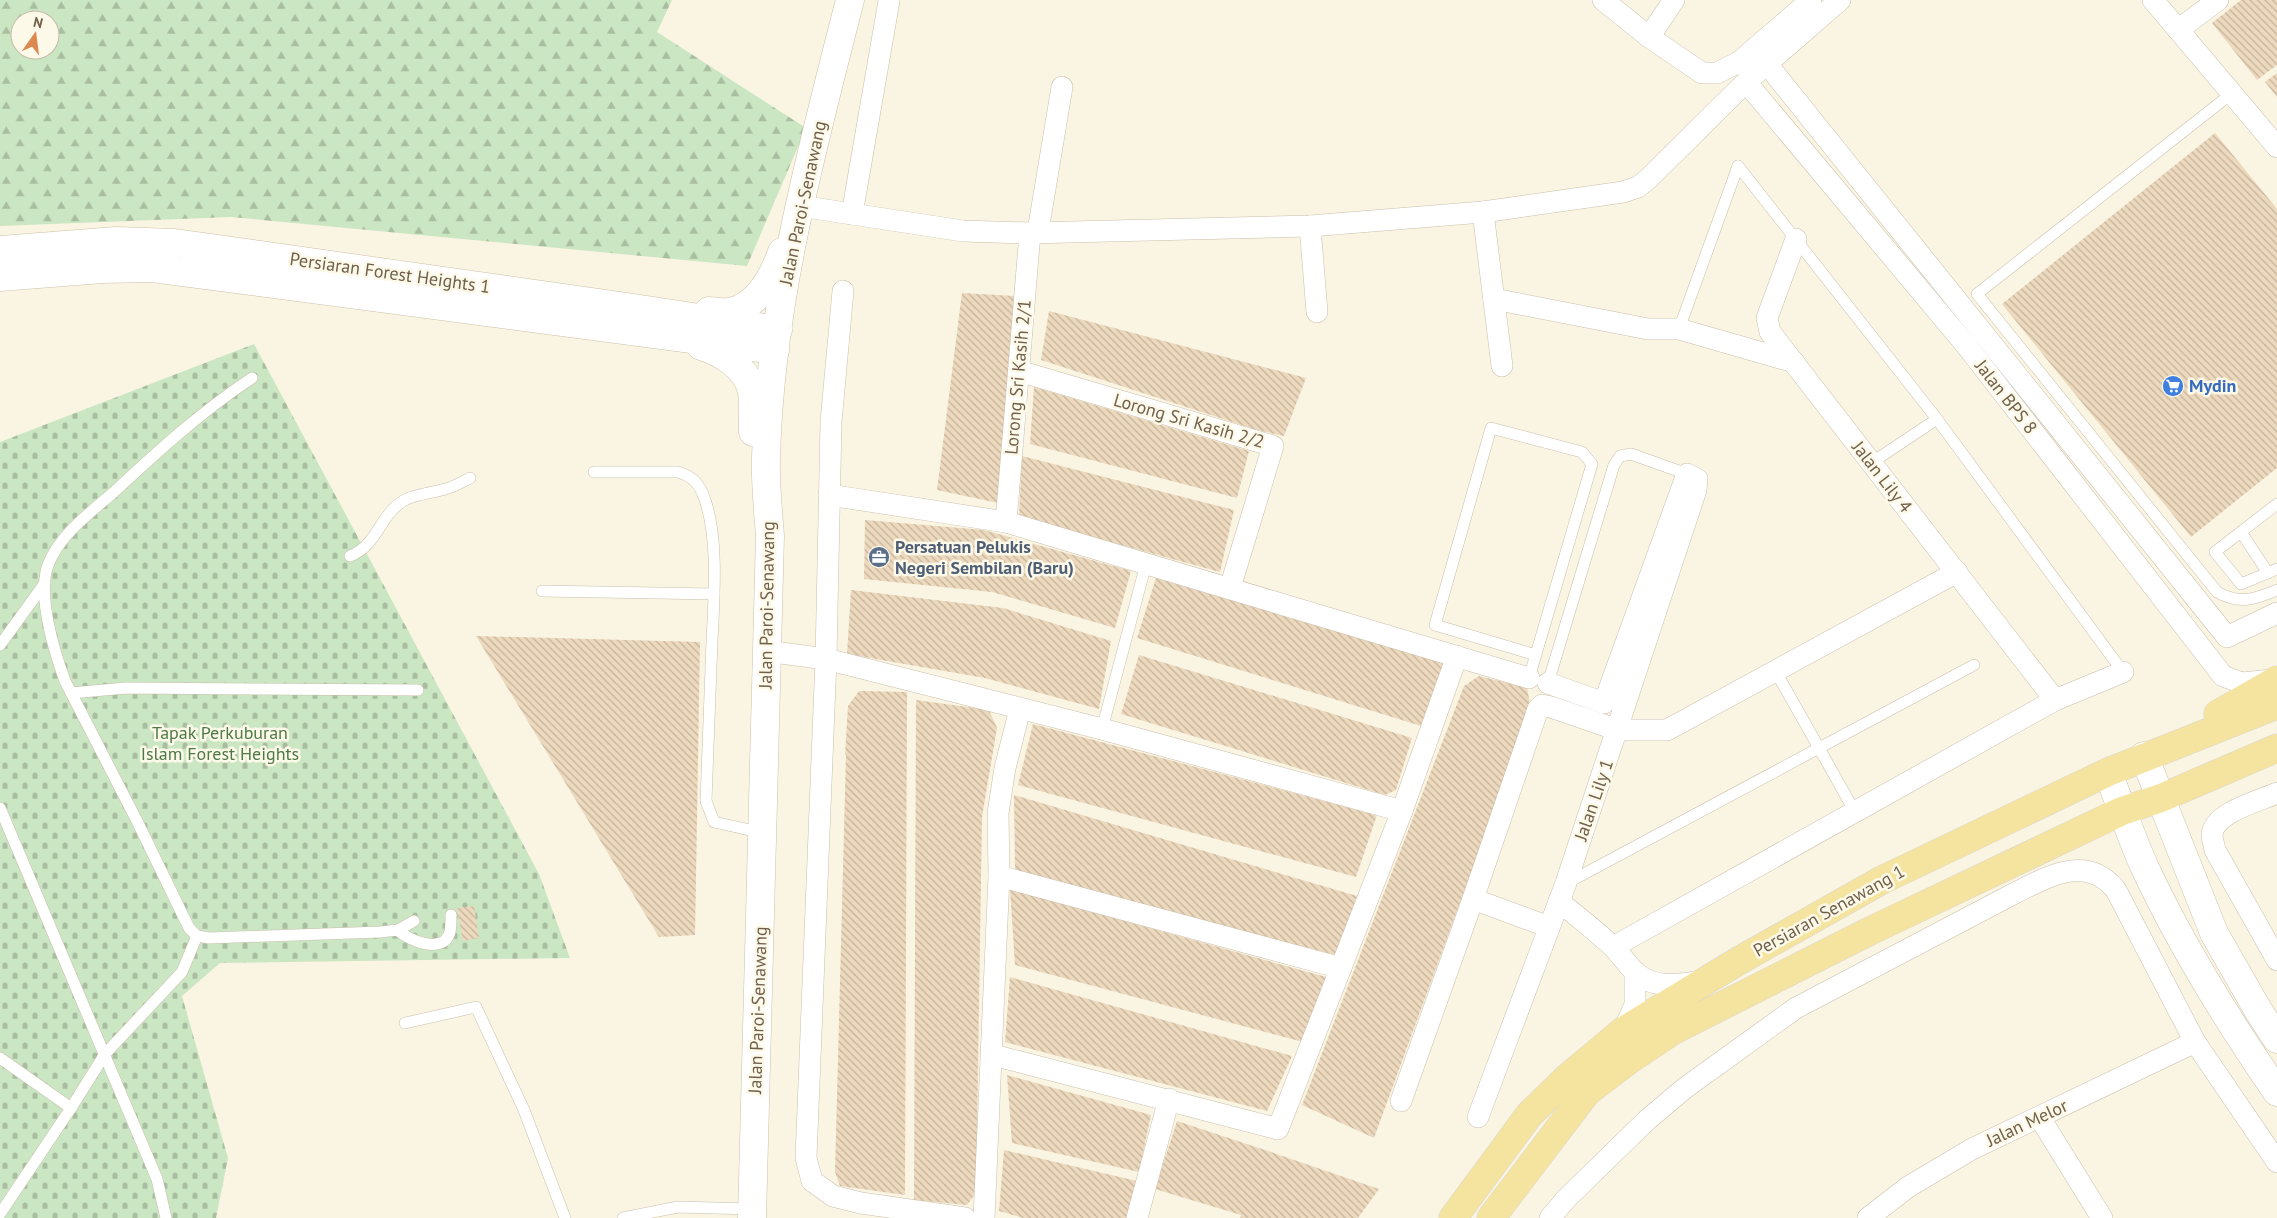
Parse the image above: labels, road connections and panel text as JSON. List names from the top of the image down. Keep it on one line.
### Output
{"streets":{"main road":["Persiaran Senawang 1"],"street":["Jalan Paroi-Senawang","Persiaran Forest Heights 1","Lorong Sri Kasih 2/1","Jalan BPS 8","Lorong Sri Kasih 2/2","Jalan Lily 4","Jalan Lily 1","Jalan Melor"]},"crossings":[["Jalan Paroi-Senawang","Persiaran Forest Heights 1"],["Lorong Sri Kasih 2/1","Lorong Sri Kasih 2/2"]],"parks":["Tapak Perkuburan Islam Forest Heights"],"places":{"supermarket":["Mydin"],"office":["Persatuan Pelukis Negeri Sembilan (Baru)"]},"north":"top"}
